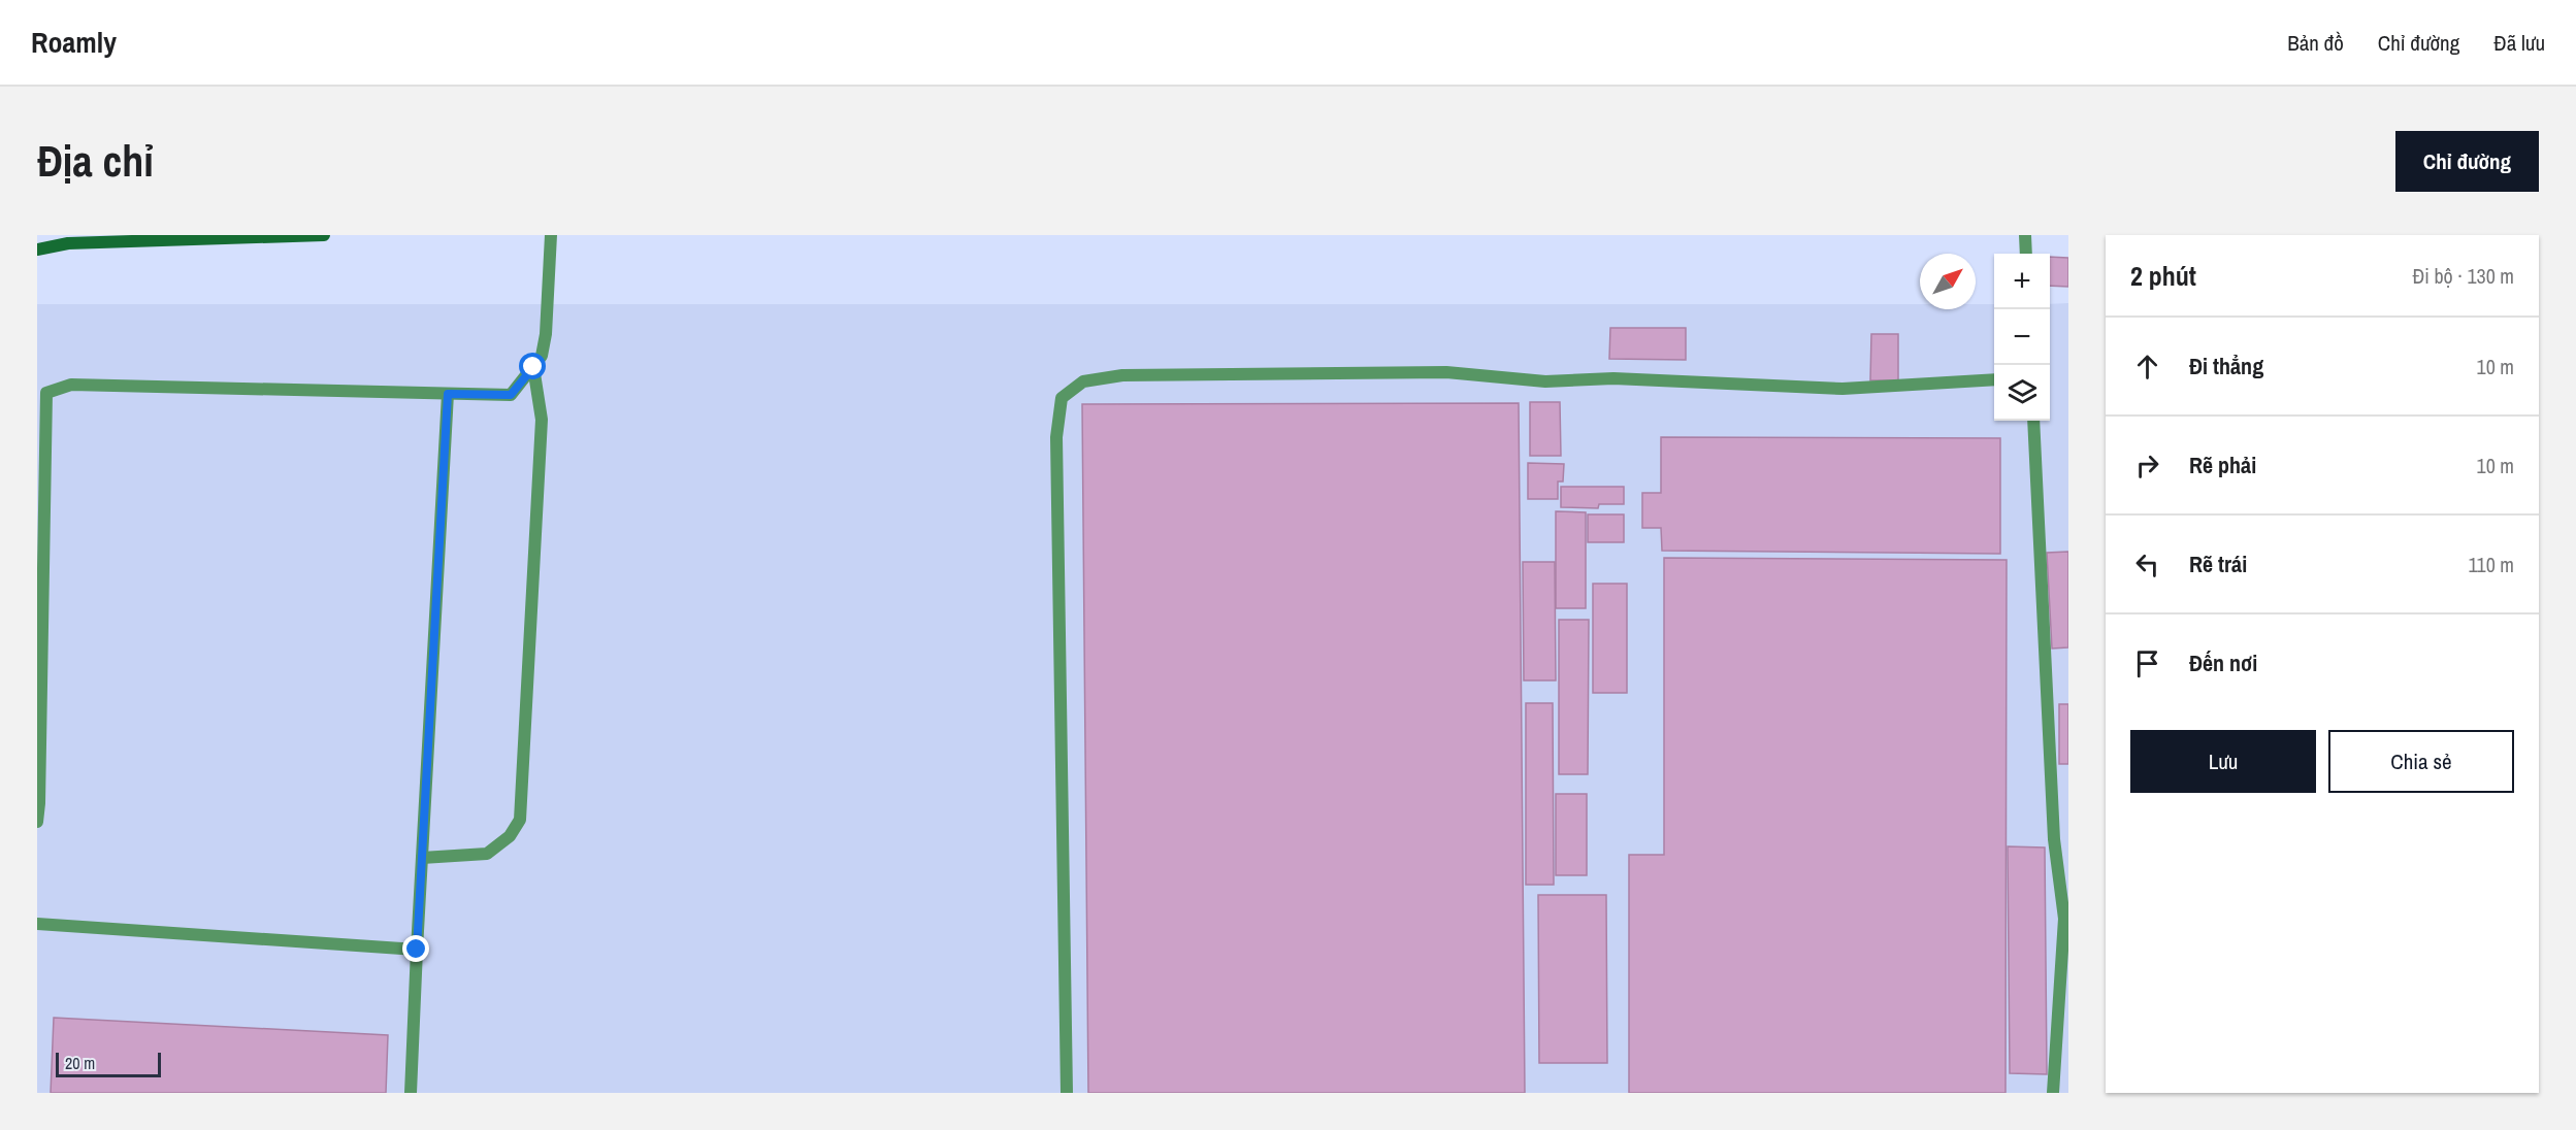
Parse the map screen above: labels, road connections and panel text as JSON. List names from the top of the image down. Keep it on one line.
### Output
{"scale_bar":"20 m","north":"top right","page":{"header":"Roamly","nav":["Bản đồ","Chỉ đường","Đã lưu"],"buttons":["Chỉ đường",["Lưu","Chia sẻ"]],"title":"Địa chỉ","heading":["2 phút","Đi bộ · 130 m"],"map_buttons":["+","−"],"list":[["Đi thẳng","10 m"],["Rẽ phải","10 m"],["Rẽ trái","110 m"],"Đến nơi"],"scale":"20 m"}}
